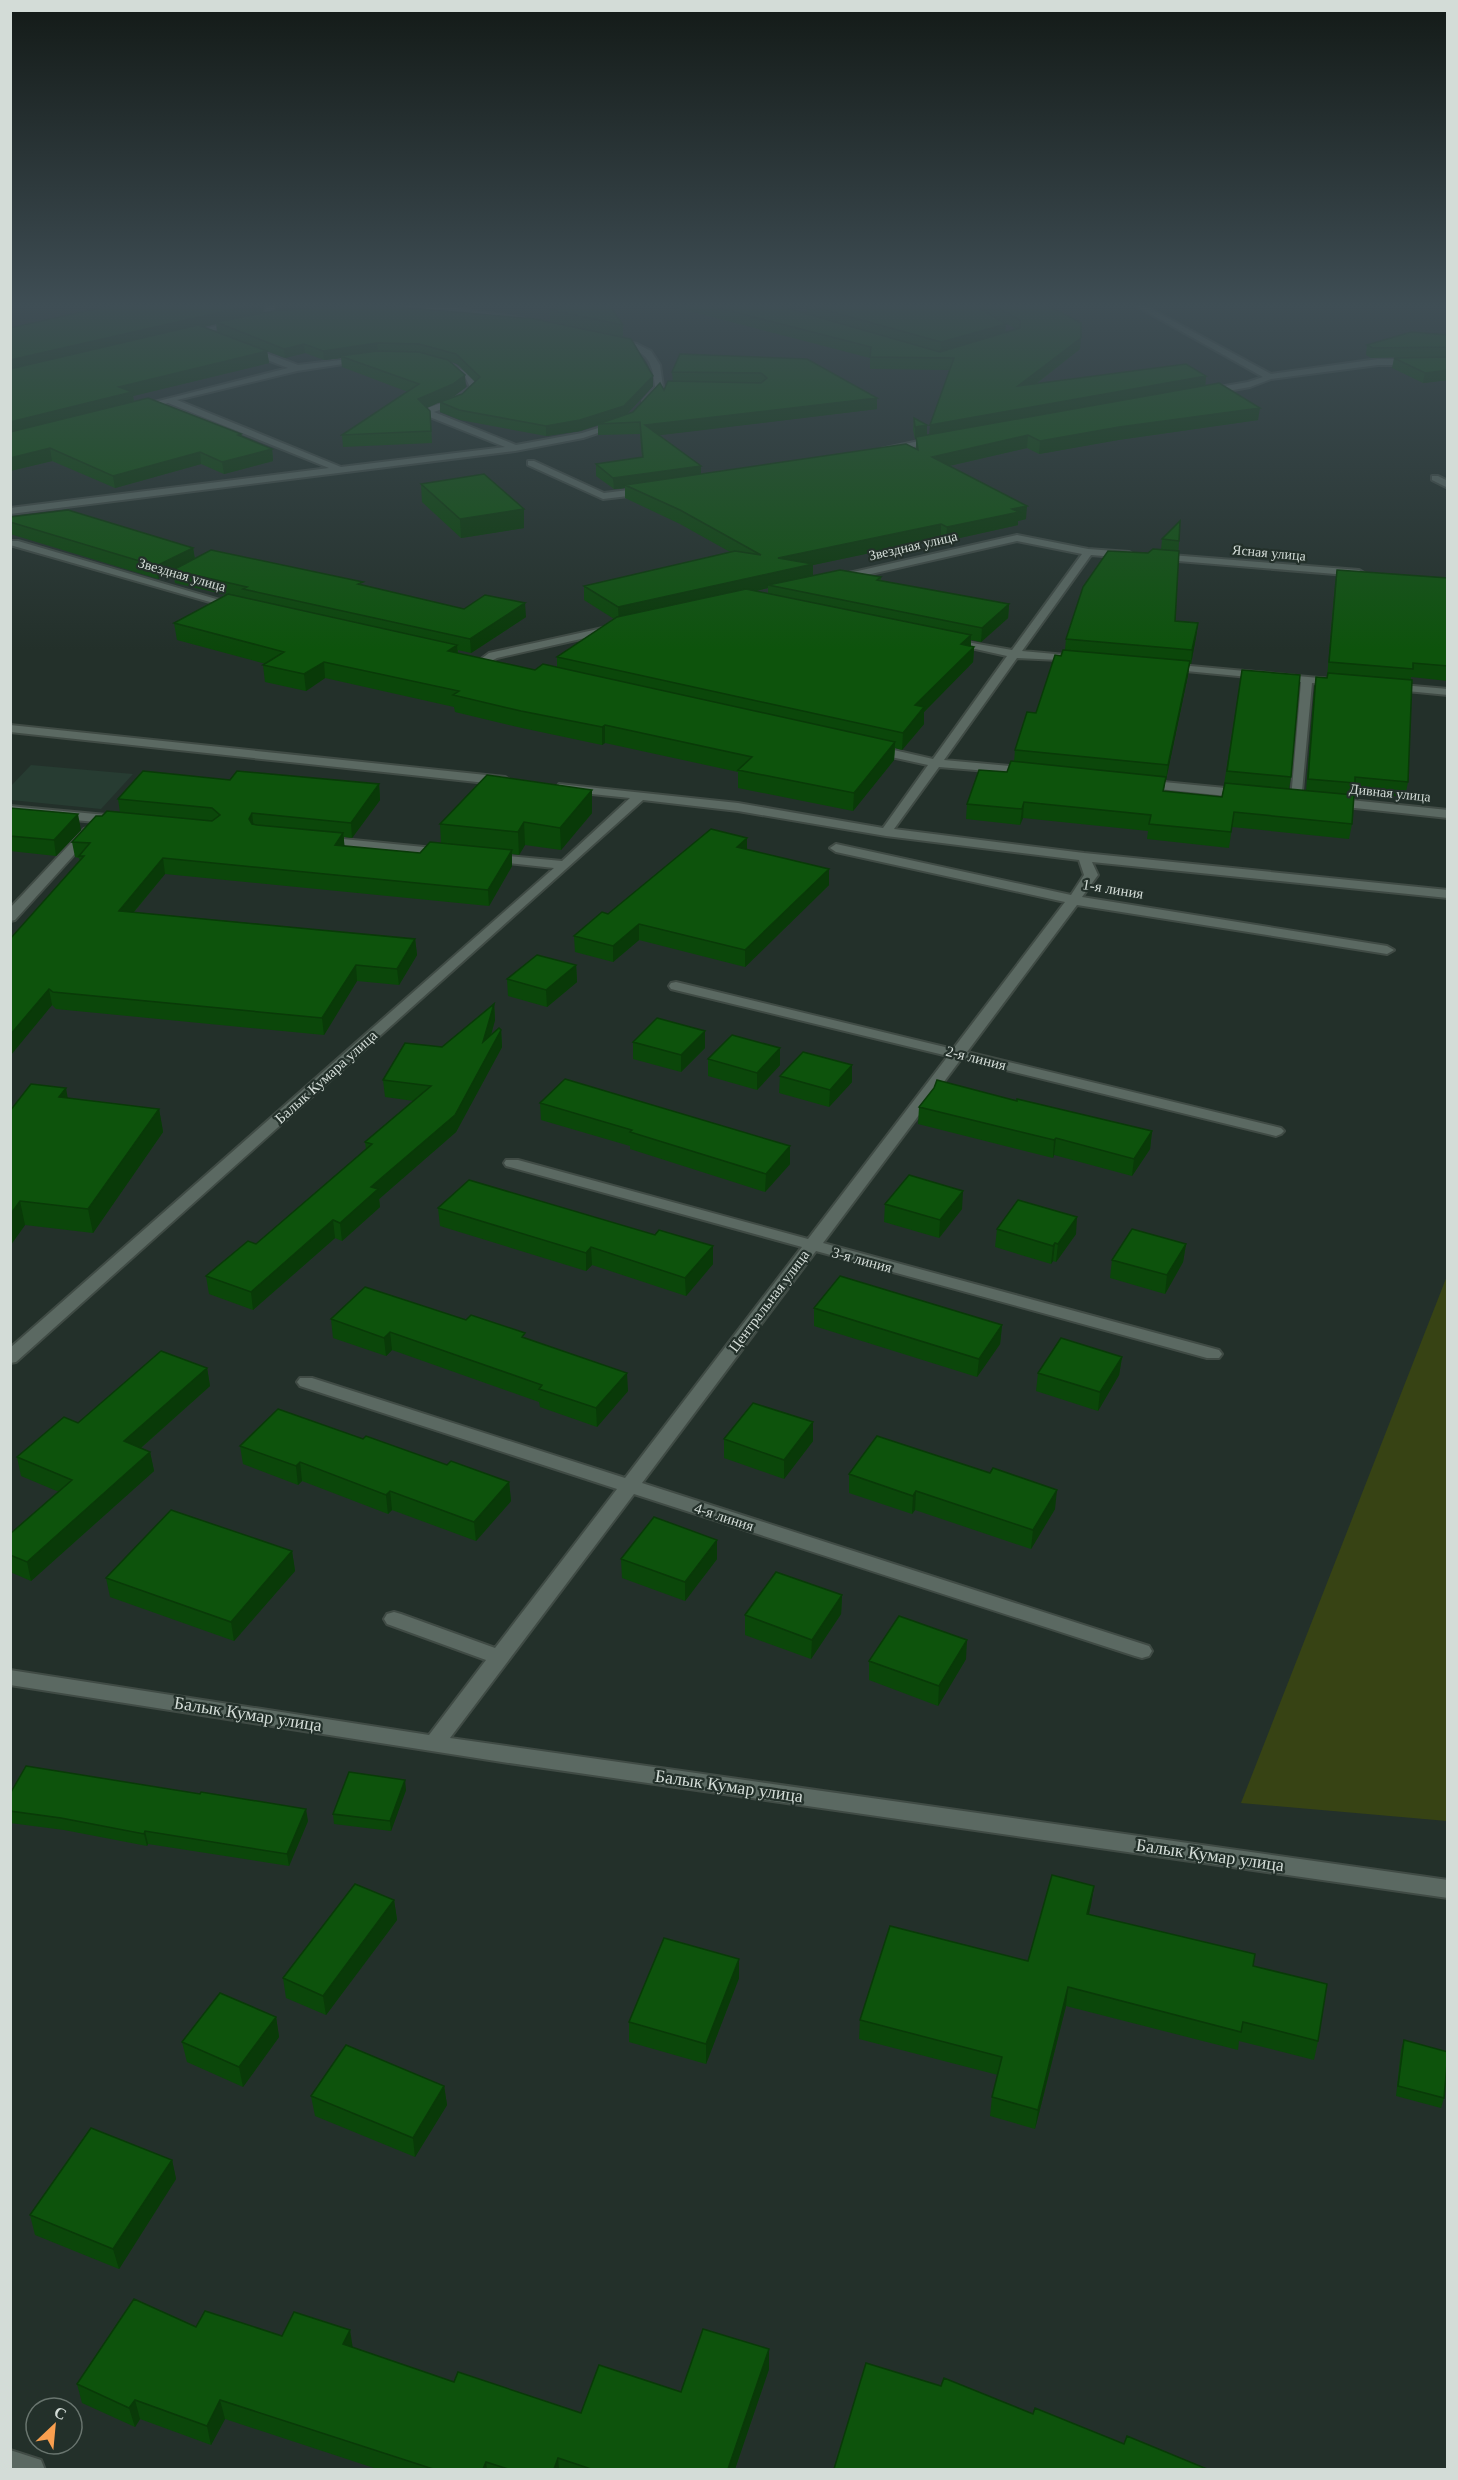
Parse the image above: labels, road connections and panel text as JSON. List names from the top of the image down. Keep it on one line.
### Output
{"streets":{"street":["Звездная улица","Ясная улица","Дивная улица","1-я линия","2-я линия","Балык Кумара улица","3-я линия","Центральная улица","4-я линия","Балык Кумар улица"]},"crossings":[["Звездная улица","Ясная улица"],["1-я линия","Центральная улица"],["2-я линия","Центральная улица"],["3-я линия","Центральная улица"],["Центральная улица","4-я линия"],["Центральная улица","Балык Кумар улица"]],"north":"top right"}
